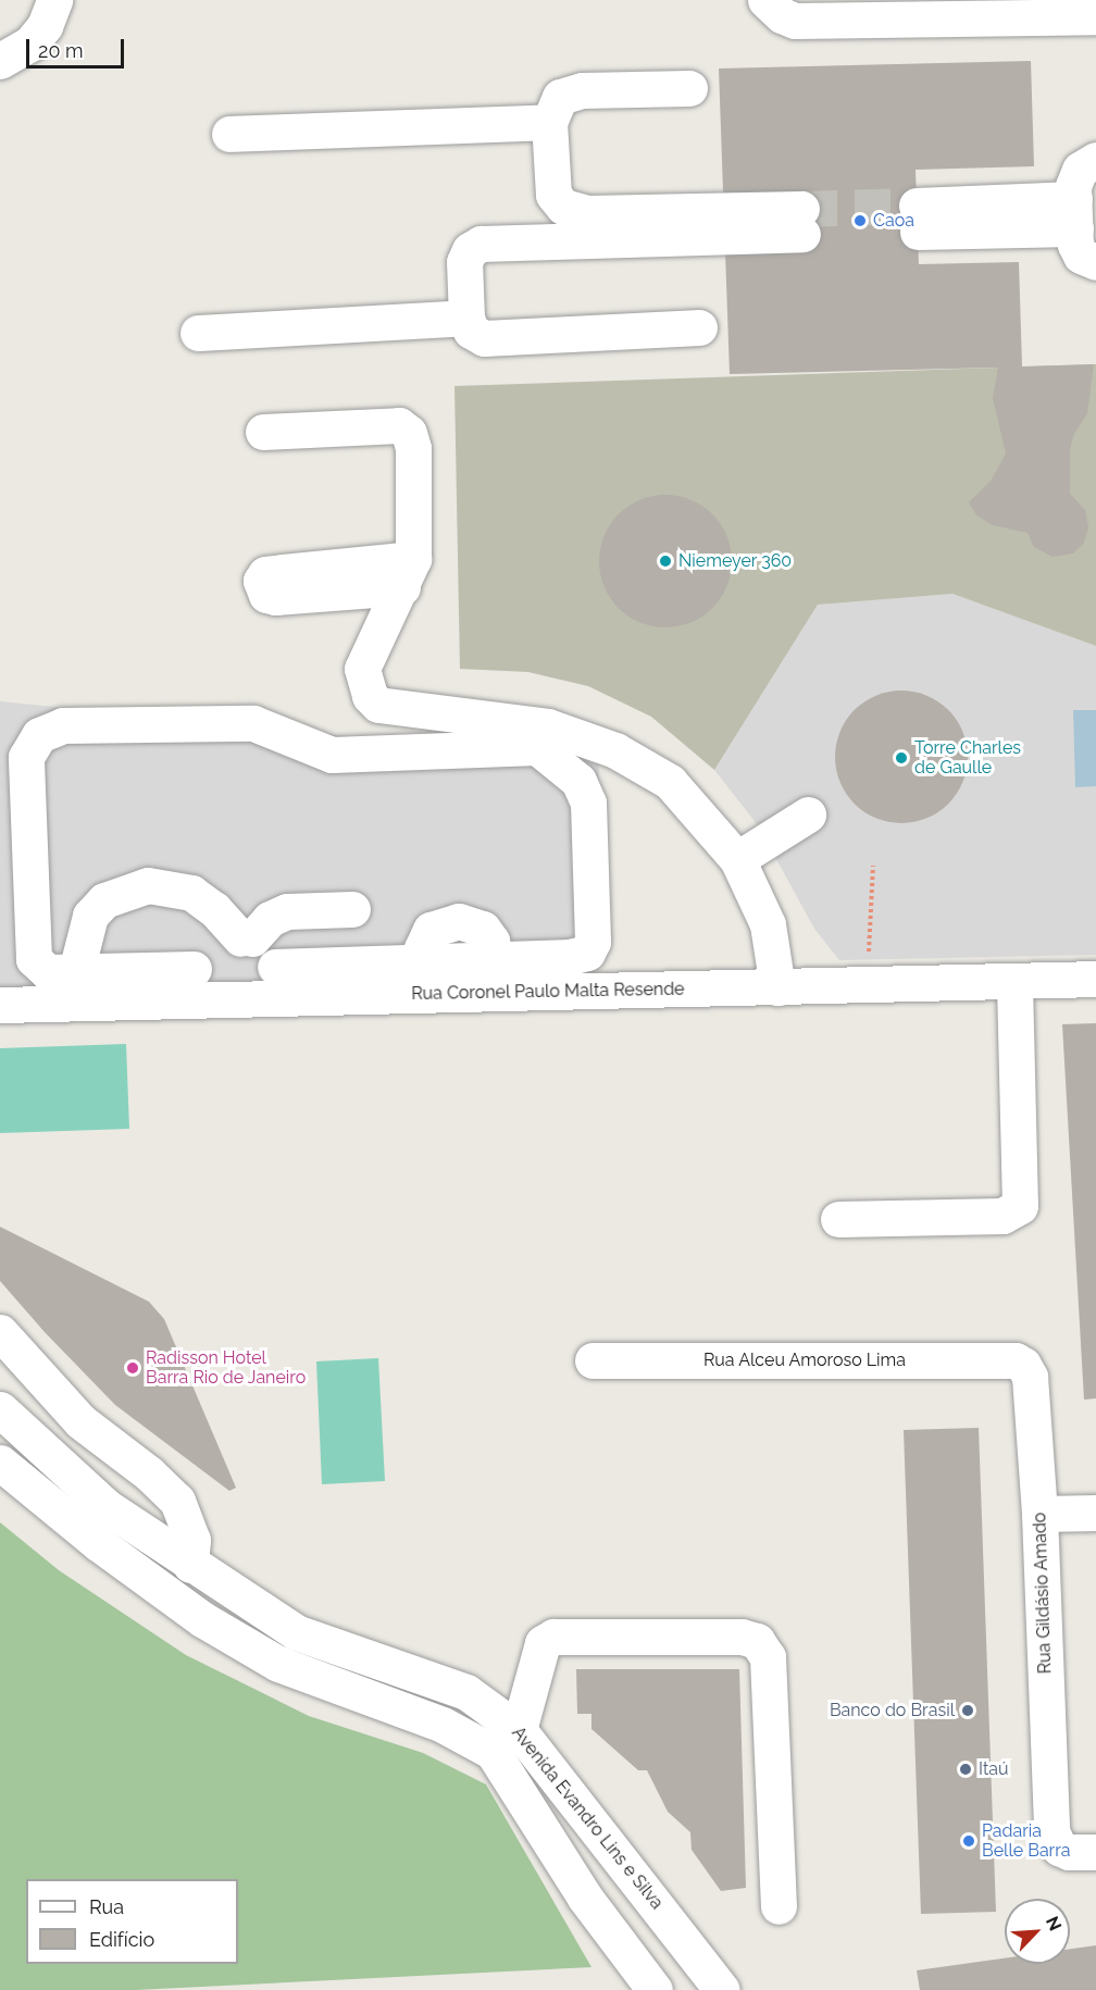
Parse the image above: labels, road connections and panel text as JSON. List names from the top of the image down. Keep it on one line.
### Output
{"streets":{"street":["Rua Coronel Paulo Malta Resende","Rua Alceu Amoroso Lima","Rua Gildásio Amado","Avenida Evandro Lins e Silva"]},"crossings":[["Rua Alceu Amoroso Lima","Rua Gildásio Amado"]],"places":["Caoa","Niemeyer 360","Torre Charles de Gaulle","Radisson Hotel Barra Rio de Janeiro","Banco do Brasil","Itaú","Padaria Belle Barra"],"legend":["Rua","Edifício"],"scale_bar":"20 m","north":"top right"}
